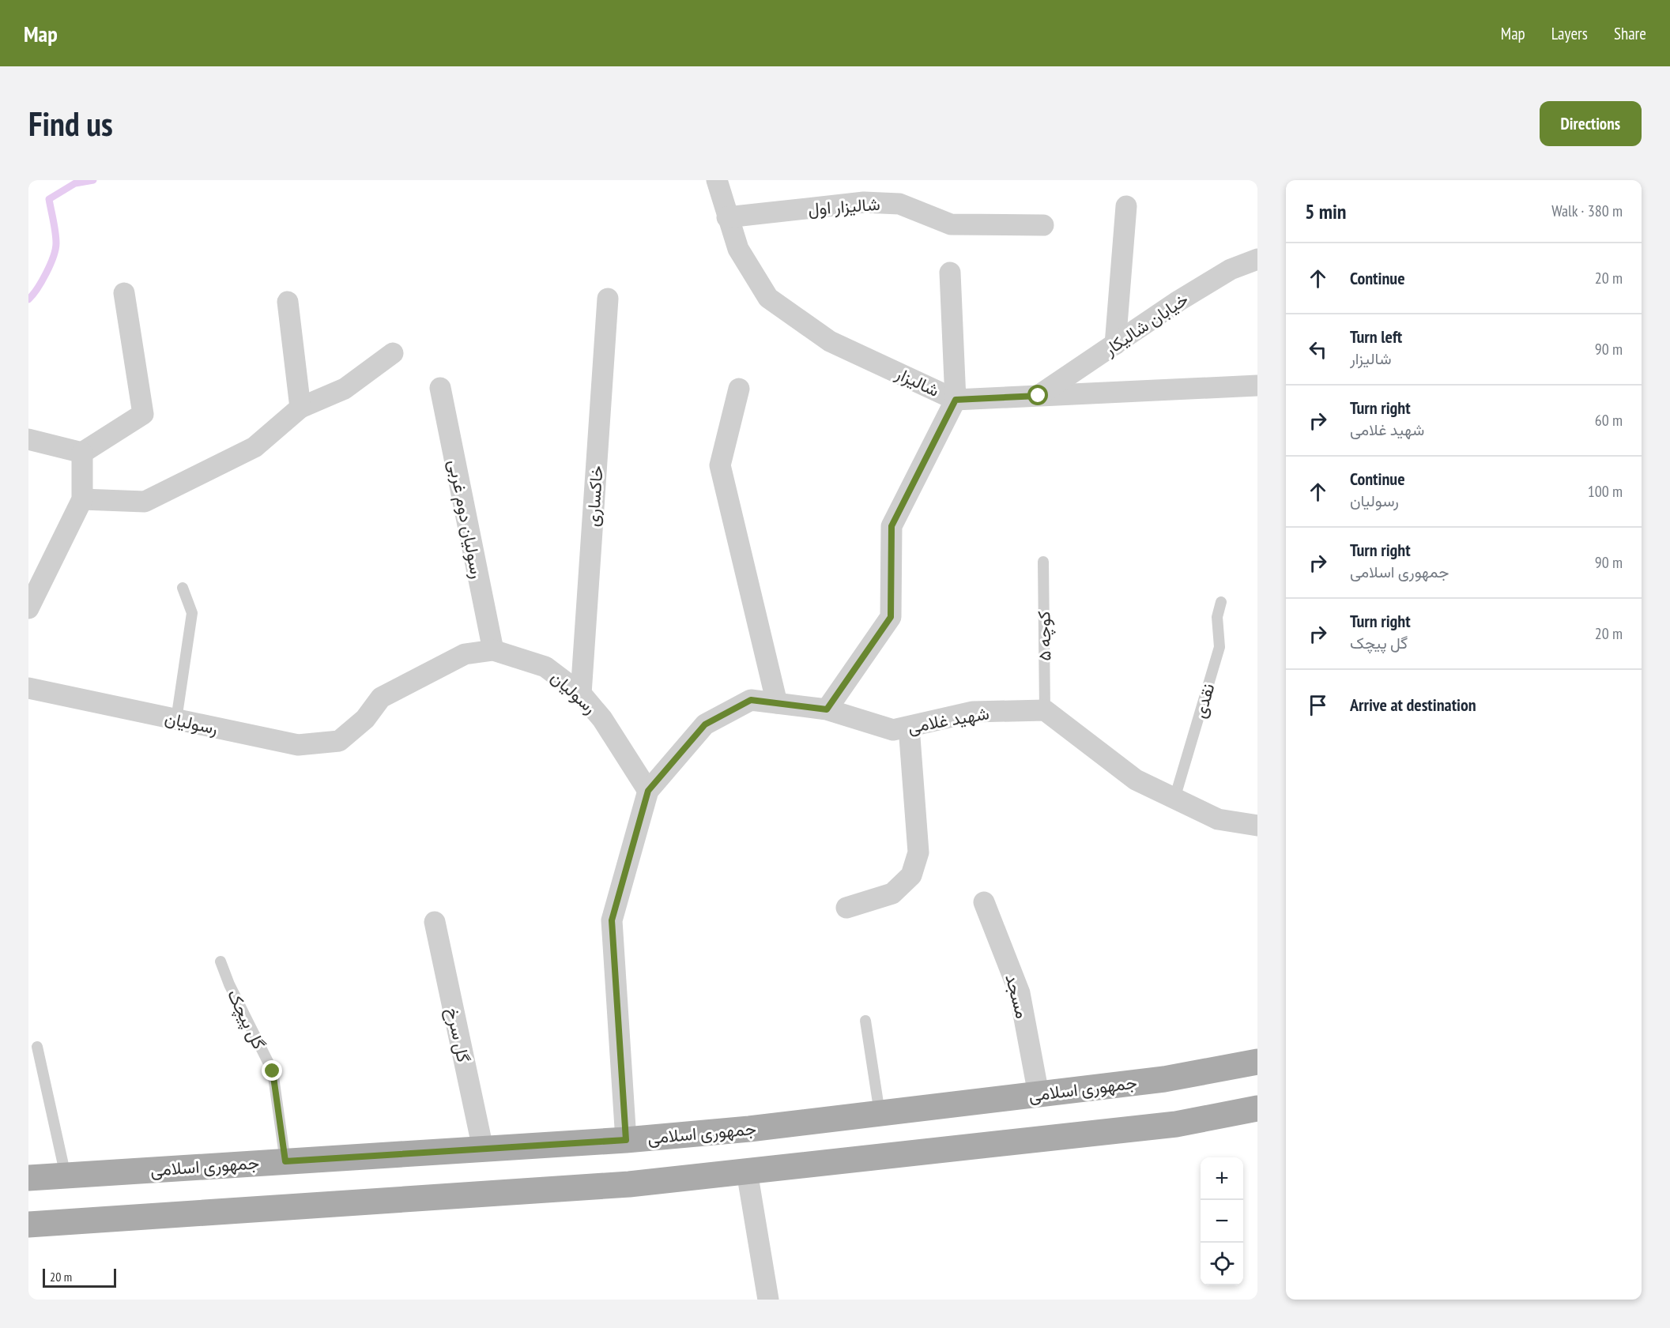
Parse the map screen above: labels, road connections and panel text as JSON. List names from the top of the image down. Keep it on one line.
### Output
{"streets":{"main road":["جمهوری اسلامی"],"street":["شالیزار اول","خیابان شالیکار","شالیزار","خاکساری","رسولیان دوم غربی","رسولیان","شهید غلامی","مسجد","گل سرخ"],"lane":["کوچه ۵","نقدی","گل پیچک"]},"crossings":[["شالیزار اول","شالیزار"],["شالیزار","شهید غلامی"],["خاکساری","رسولیان"],["رسولیان دوم غربی","رسولیان"],["کوچه ۵","شهید غلامی"],["رسولیان","شهید غلامی"],["مسجد","جمهوری اسلامی"],["گل پیچک","جمهوری اسلامی"],["گل سرخ","جمهوری اسلامی"]],"scale_bar":"20 m","page":{"header":"Map","nav":["Map","Layers","Share"],"buttons":"Directions","title":"Find us","heading":["5 min","Walk · 380 m"],"list":[["Continue","20 m"],["Turn left","شالیزار","90 m"],["Turn right","شهید غلامی","60 m"],["Continue","رسولیان","100 m"],["Turn right","جمهوری اسلامی","90 m"],["Turn right","گل پیچک","20 m"],"Arrive at destination"],"map_buttons":["+","−"],"scale":"20 m"}}
